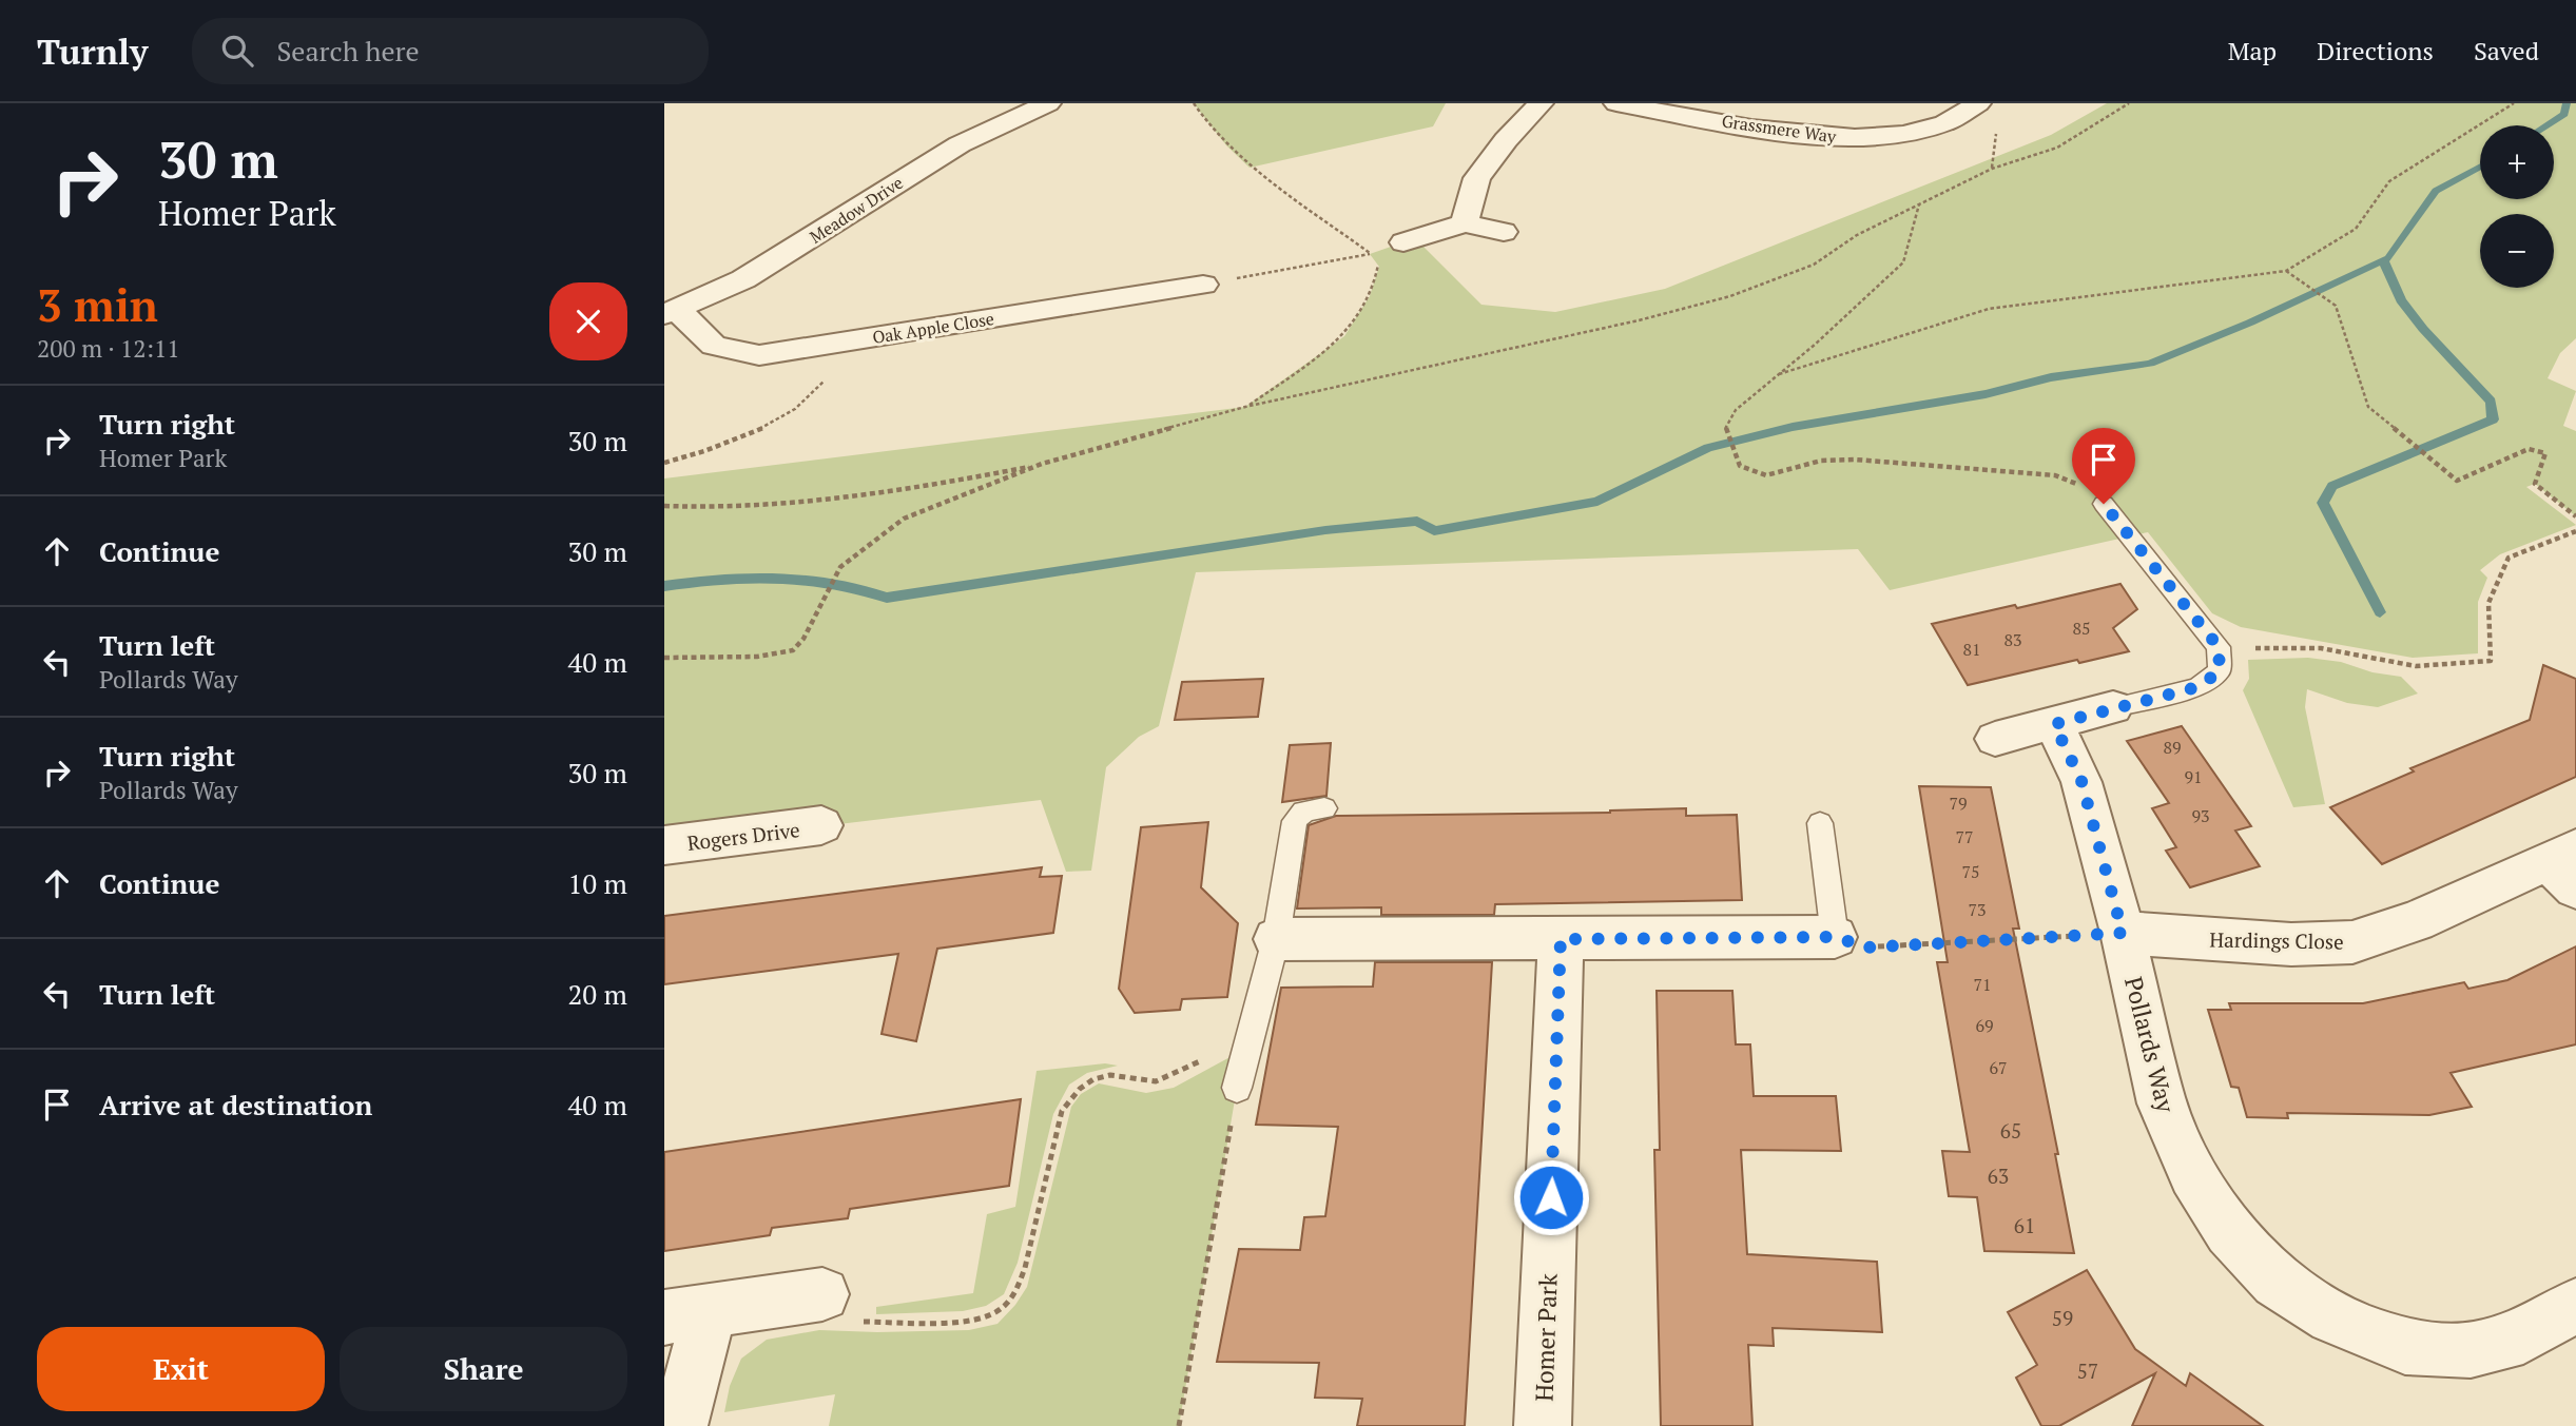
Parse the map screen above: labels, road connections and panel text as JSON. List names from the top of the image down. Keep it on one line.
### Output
{"streets":{"street":["Grassmere Way","Meadow Drive","Oak Apple Close","Rogers Drive","Hardings Close","Pollards Way","Homer Park"]},"crossings":[["Meadow Drive","Oak Apple Close"],["Hardings Close","Pollards Way"]],"house_numbers":["85","83","81","89","91","79","93","77","75","73","71","69","67","65","63","61","59","57"],"page":{"header":"Turnly","search":"Search here","nav":["Map","Directions","Saved"],"turn":["30 m","Homer Park"],"map_buttons":["+","−"],"heading":["3 min","200 m · 12:11"],"list":[{"name":"Turn right","note":"Homer Park","value":"30 m"},{"name":"Continue","value":"30 m"},{"name":"Turn left","note":"Pollards Way","value":"40 m"},{"name":"Turn right","note":"Pollards Way","value":"30 m"},{"name":"Continue","value":"10 m"},{"name":"Turn left","value":"20 m"},{"name":"Arrive at destination","value":"40 m"}],"buttons":["Exit","Share"]}}
